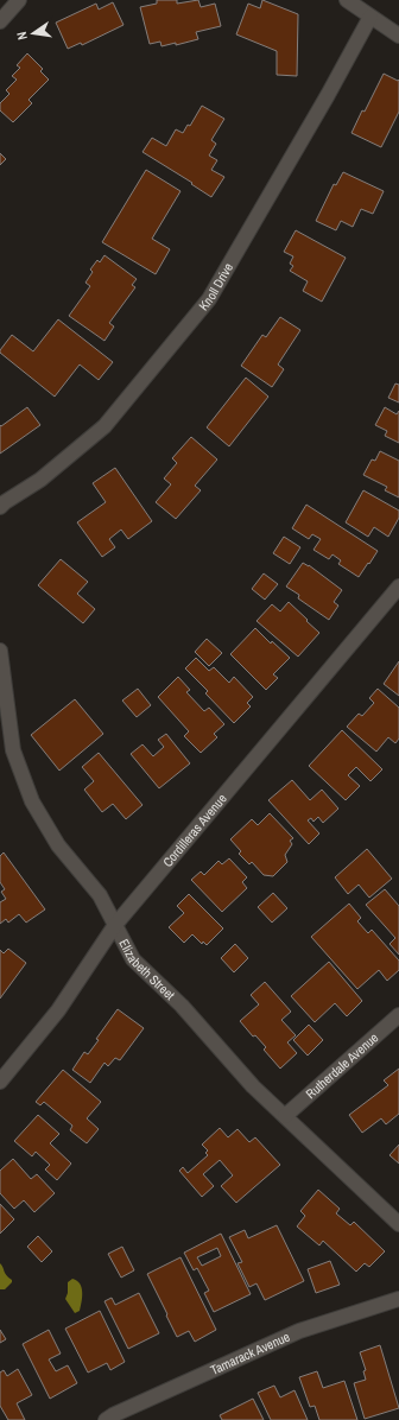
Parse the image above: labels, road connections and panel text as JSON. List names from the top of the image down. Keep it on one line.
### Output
{"streets":{"street":["Knoll Drive","Cordilleras Avenue","Elizabeth Street","Rutherdale Avenue","Tamarack Avenue"]},"crossings":[["Cordilleras Avenue","Elizabeth Street"],["Elizabeth Street","Rutherdale Avenue"]],"north":"left"}
